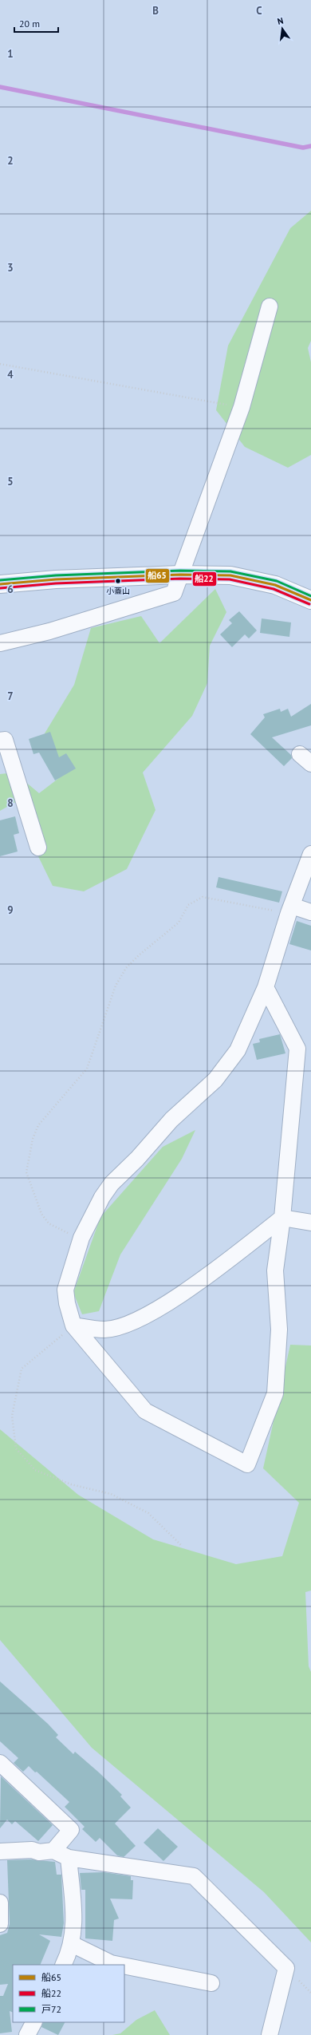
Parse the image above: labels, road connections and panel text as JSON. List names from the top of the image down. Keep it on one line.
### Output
{"places":["小蓋山"],"lines":["transit line 戸72","transit line 船65","transit line 船22"],"legend":["船65","船22","戸72"],"scale_bar":"20 m","north":"top","grid":{"columns":["B","C"],"rows":["1","2","3","4","5","6","7","8","9"]}}
